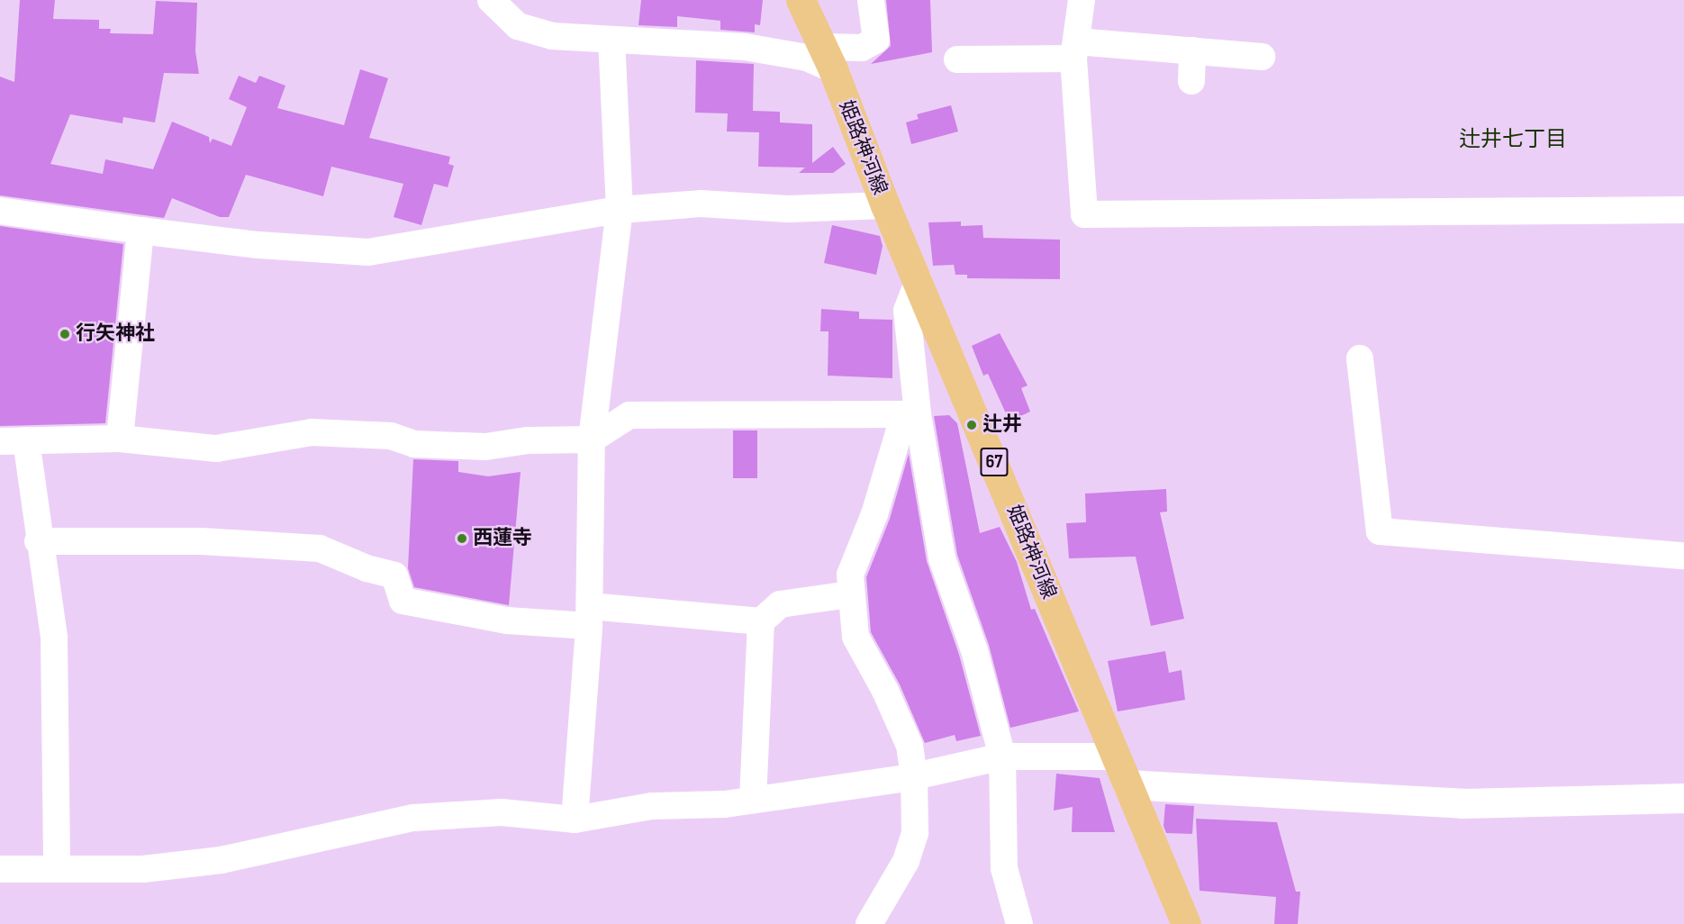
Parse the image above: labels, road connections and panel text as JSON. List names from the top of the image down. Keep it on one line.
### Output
{"streets":{"main road":["姫路神河線","67"]},"districts":["辻井七丁目"],"places":["行矢神社","辻井","西蓮寺"]}
